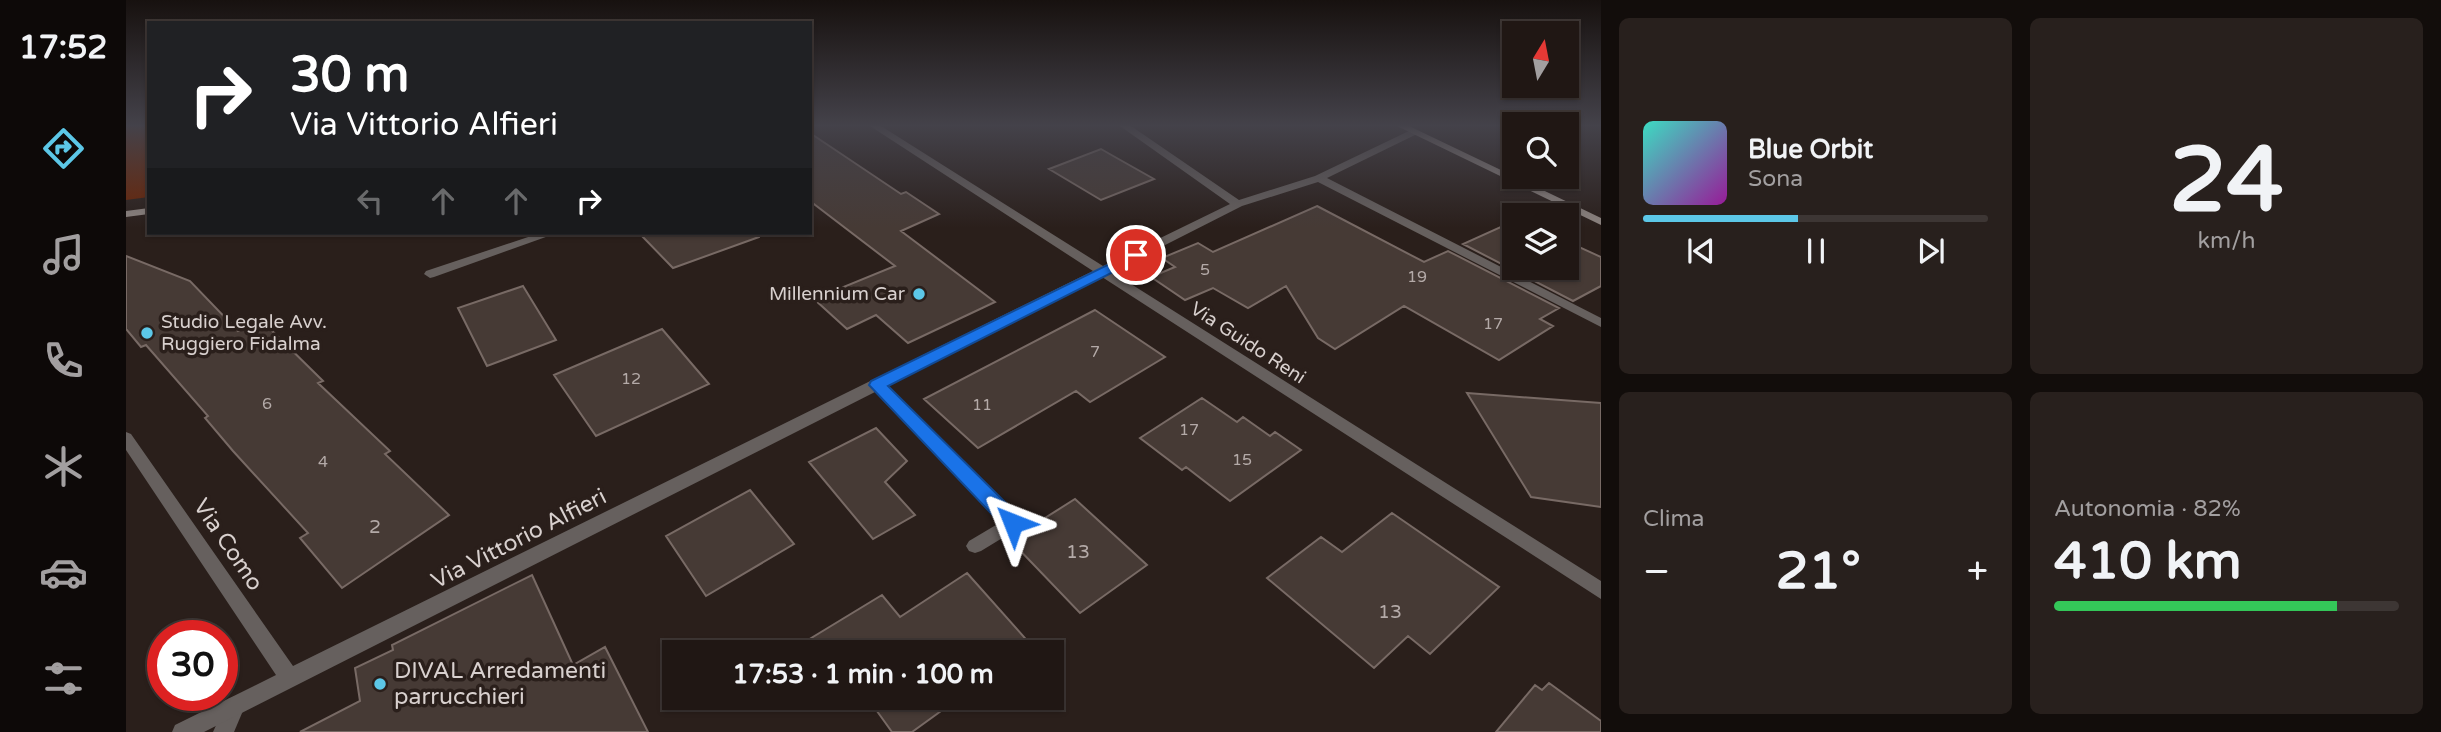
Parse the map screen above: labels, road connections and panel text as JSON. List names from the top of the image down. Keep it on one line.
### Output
{"streets":{"street":["Via Guido Reni","Via Vittorio Alfieri","Via Como"]},"crossings":[["Via Guido Reni","Via Vittorio Alfieri"],["Via Vittorio Alfieri","Via Como"]],"places":["Millennium Car","Studio Legale Avv. Ruggiero Fidalma","DIVAL Arredamenti parrucchieri"],"house_numbers":["5","19","17","7","12","6","11","17","15","4","2","13","13"],"north":"top","page":{"tabs":"17:52","tile":[["24","km/h"],"Clima",["Autonomia · 82%","410 km"]],"turn":["30 m","Via Vittorio Alfieri"],"song":["Blue Orbit","Sona"],"heat":["−","21°","+"],"limit":"30","trip":"17:53 · 1 min · 100 m"}}
